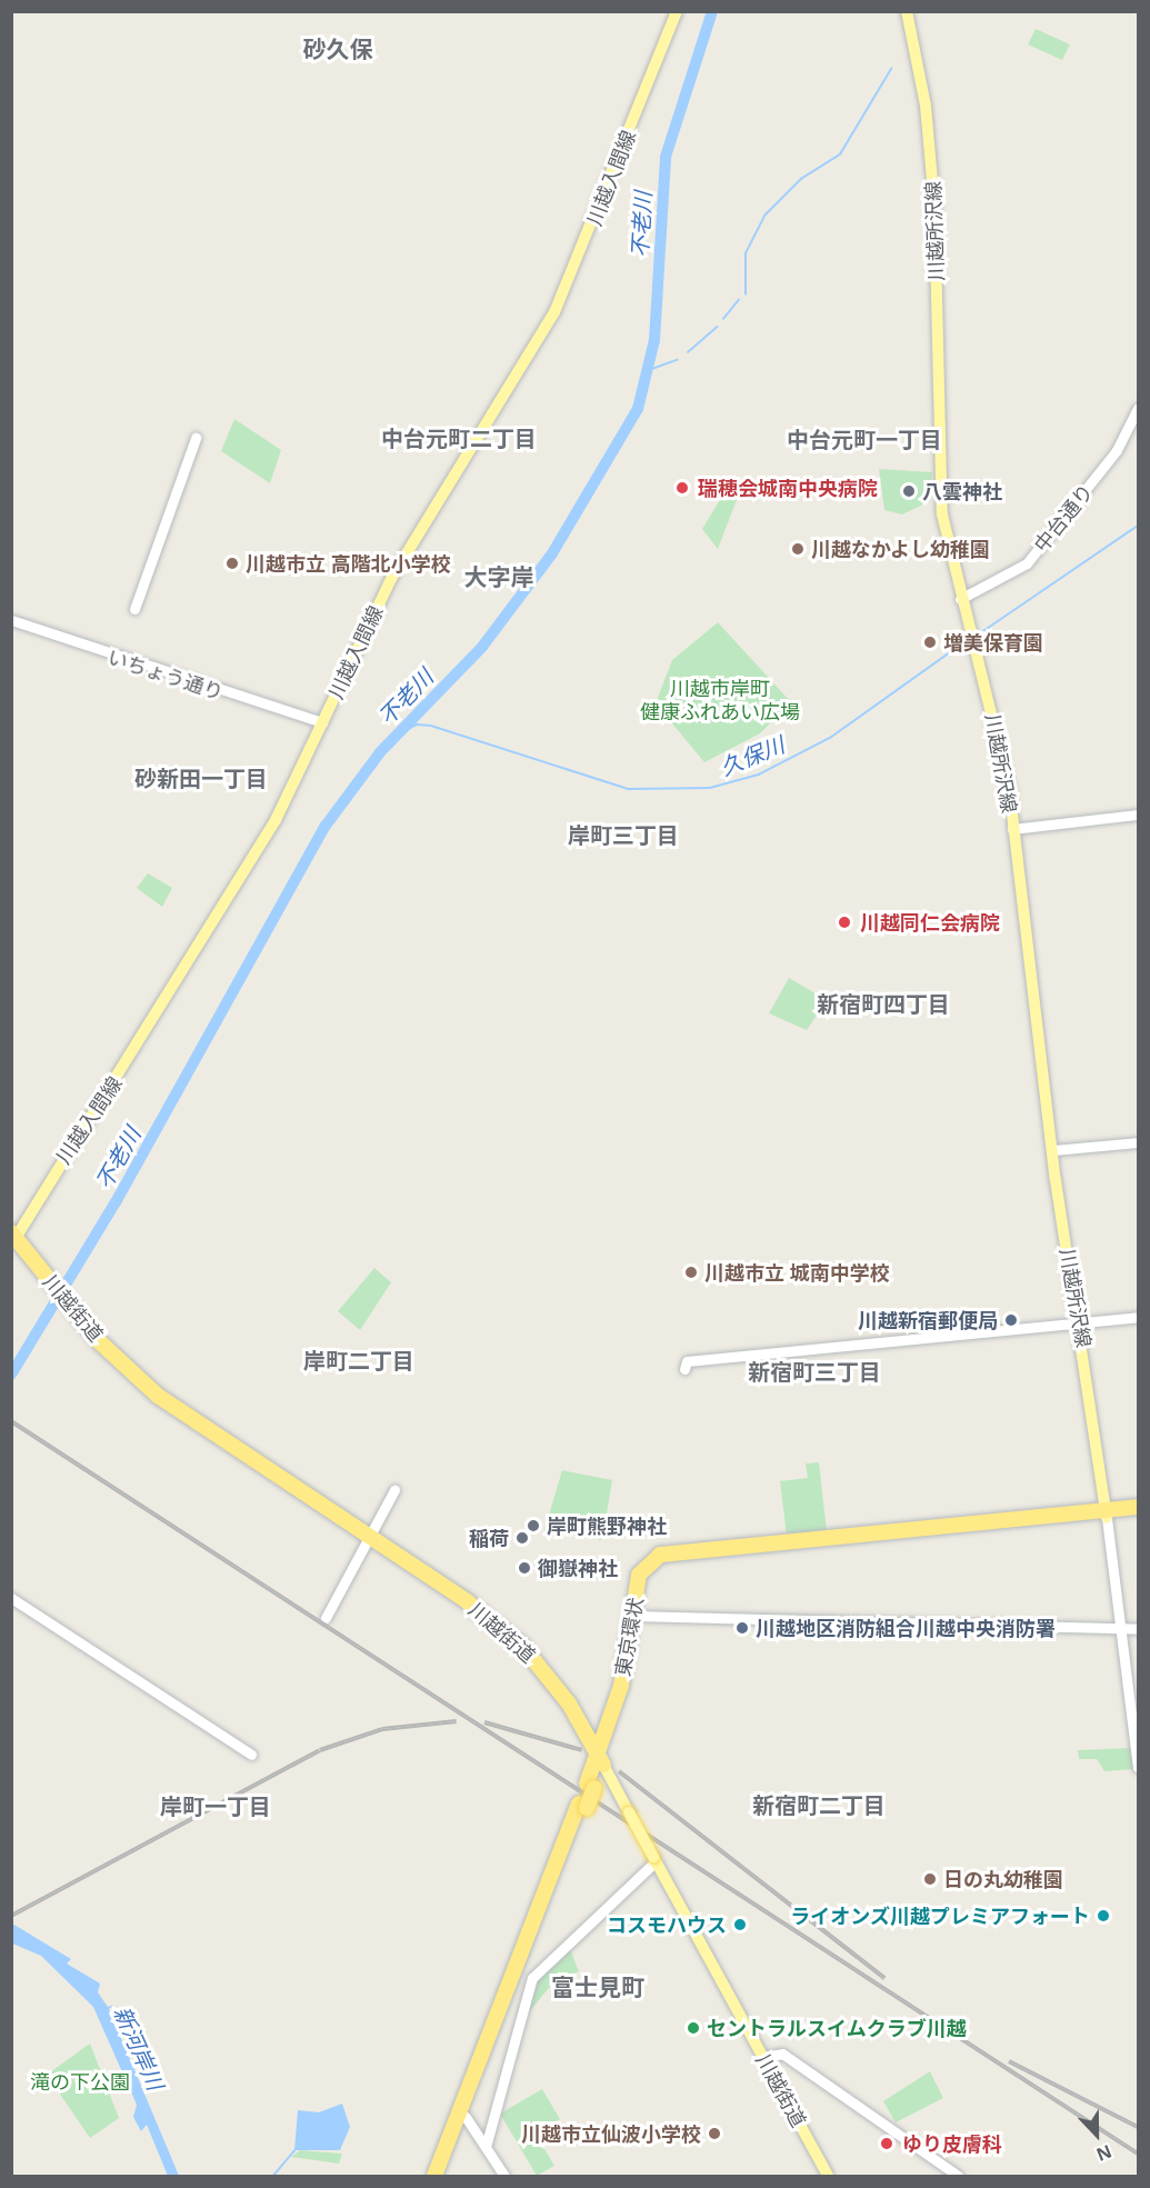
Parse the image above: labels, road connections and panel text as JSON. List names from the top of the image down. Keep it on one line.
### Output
{"streets":{"highway":["川越街道","東京環状"],"main road":["川越入間線","川越所沢線"],"street":["中台通り","いちょう通り"]},"crossings":[["川越入間線","いちょう通り"],["川越入間線","川越街道"],["川越所沢線","中台通り"],["川越所沢線","東京環状"],["川越街道","東京環状"]],"districts":["砂久保","中台元町二丁目","中台元町一丁目","大字岸","砂新田一丁目","岸町三丁目","新宿町四丁目","岸町二丁目","新宿町三丁目","新宿町二丁目","岸町一丁目","富士見町"],"water":["不老川","久保川","新河岸川"],"parks":["川越市岸町 健康ふれあい広場","滝の下公園"],"places":["瑞穂会城南中央病院","八雲神社","川越なかよし幼稚園","川越市立 高階北小学校","増美保育園","川越同仁会病院","川越市立 城南中学校","川越新宿郵便局","岸町熊野神社","稲荷","御嶽神社","川越地区消防組合川越中央消防署","日の丸幼稚園","ライオンズ川越プレミアフォート","コスモハウス","セントラルスイムクラブ川越","川越市立仙波小学校","ゆり皮膚科"],"north":"bottom"}
